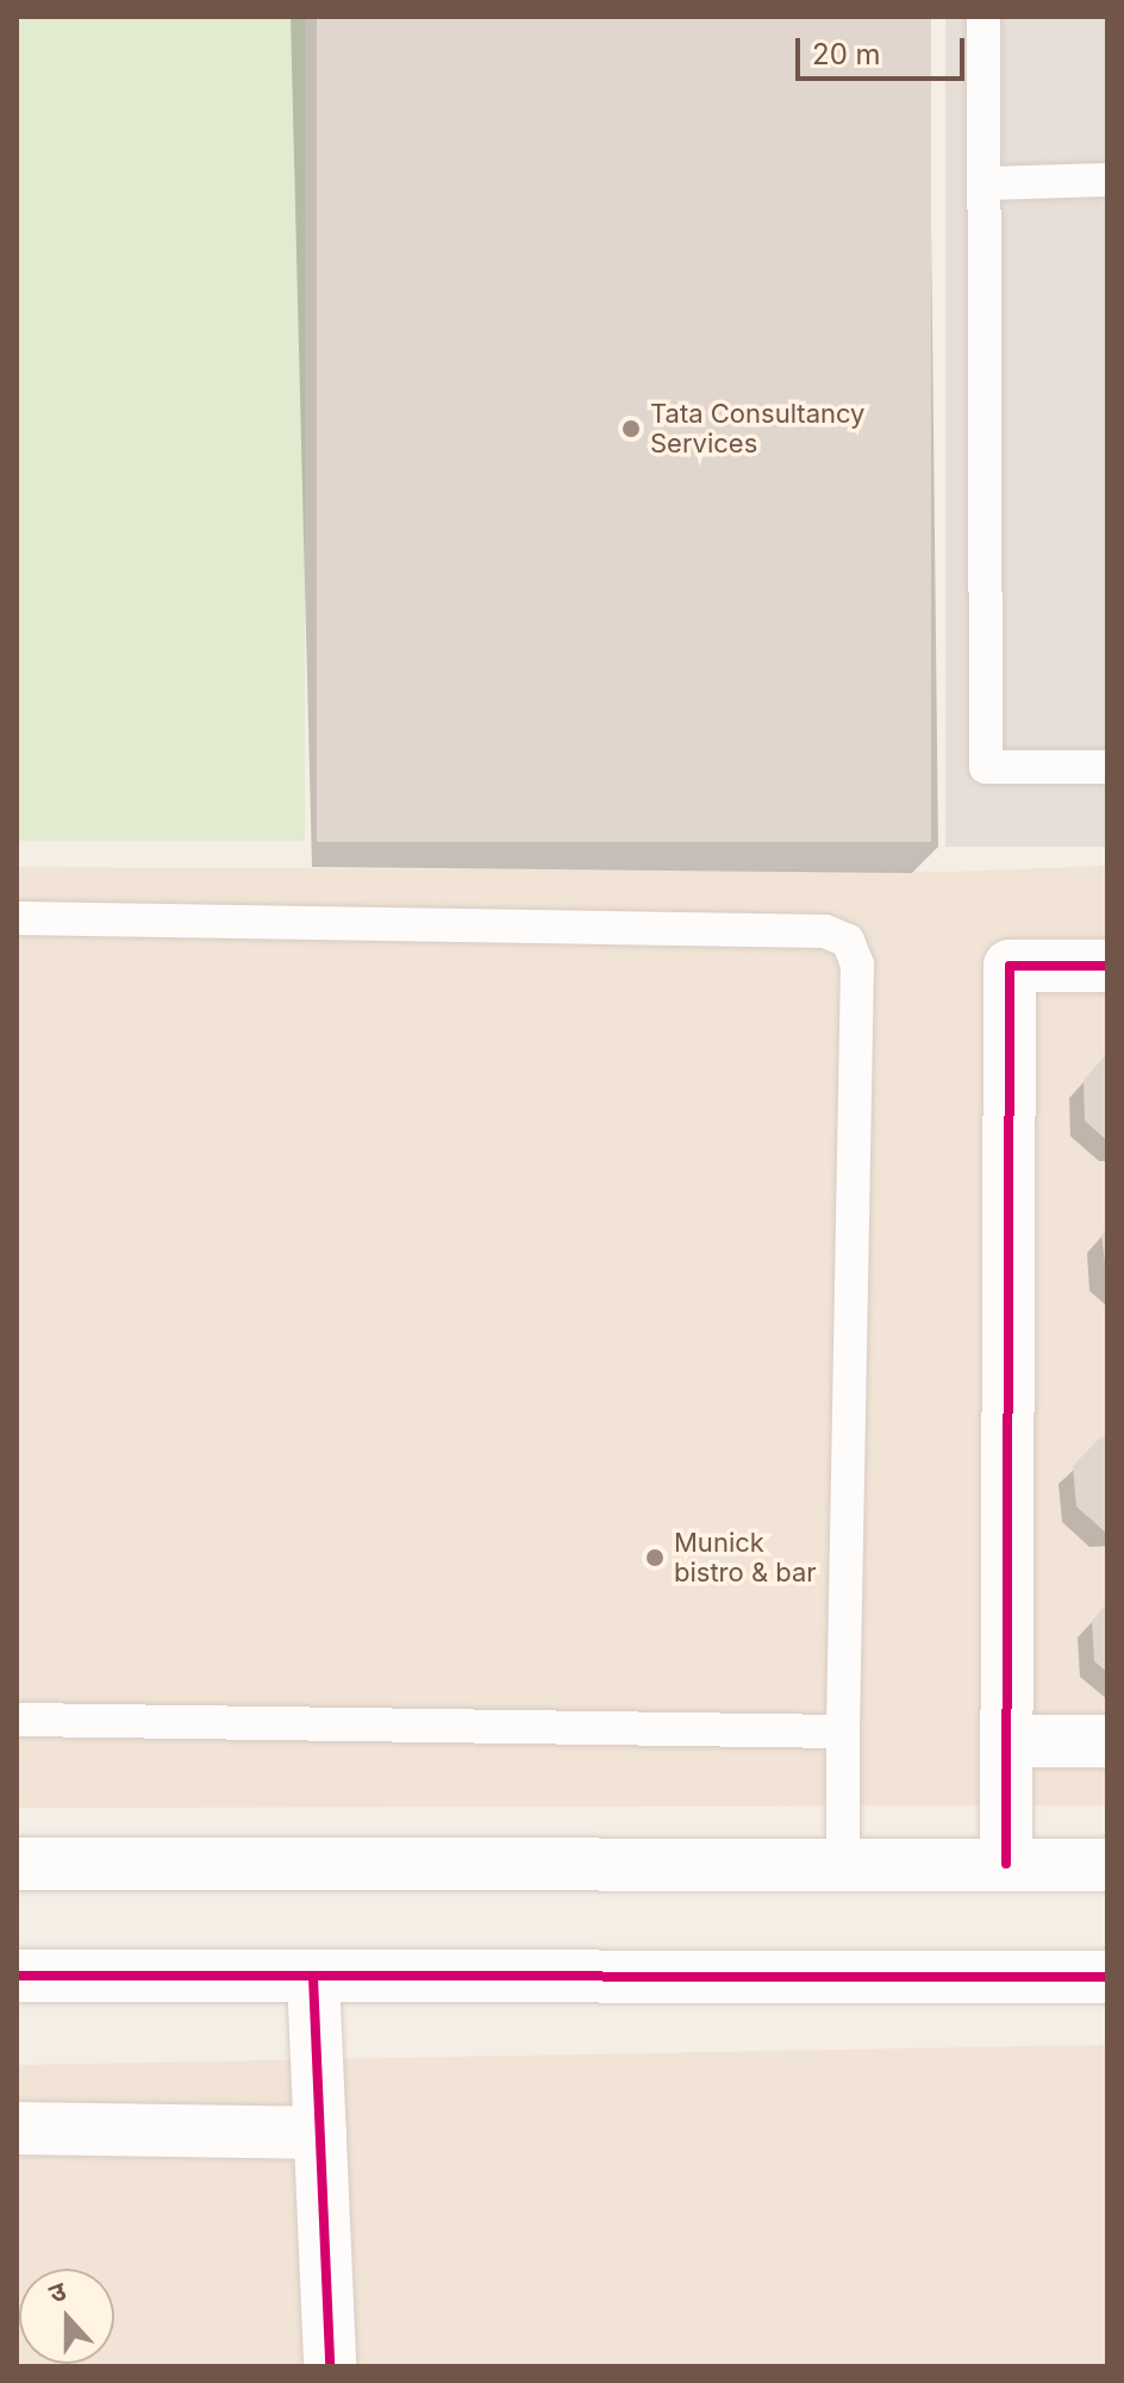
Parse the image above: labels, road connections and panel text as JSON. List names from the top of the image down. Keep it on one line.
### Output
{"places":["Tata Consultancy Services","Munick bistro & bar"],"scale_bar":"20 m","north":"top"}
